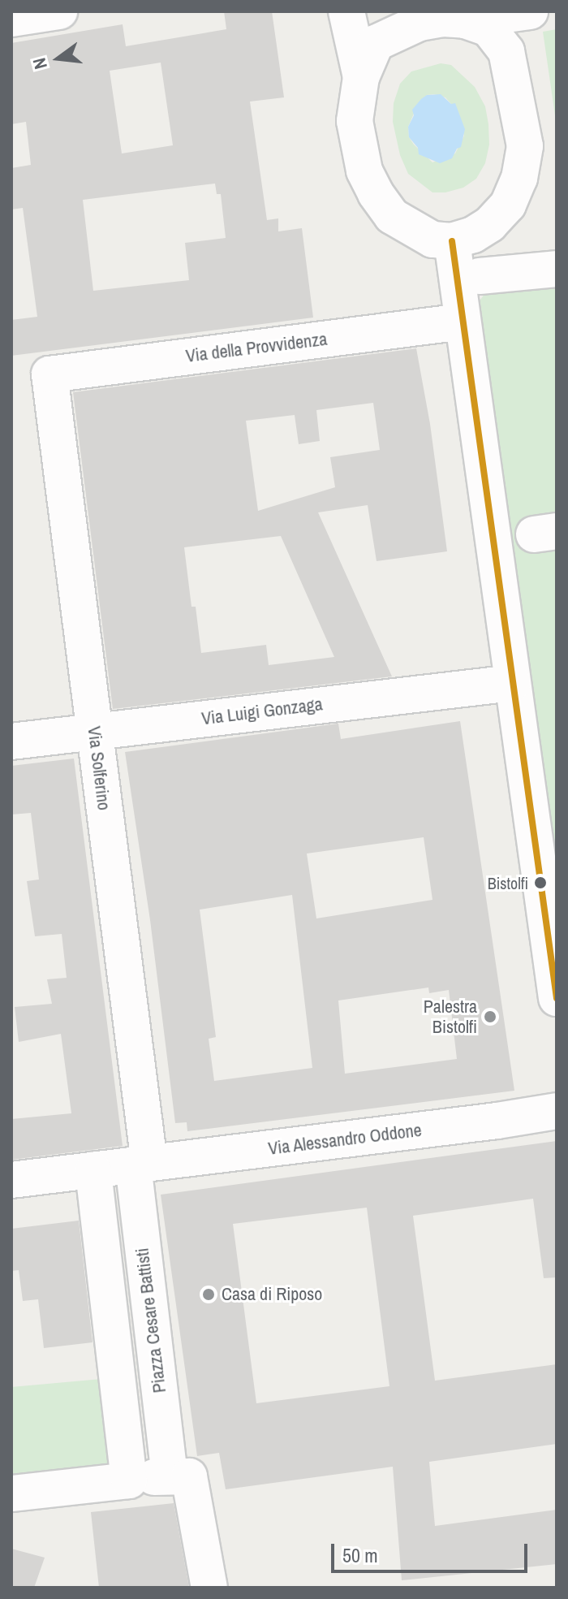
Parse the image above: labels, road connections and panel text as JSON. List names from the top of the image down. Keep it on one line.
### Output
{"streets":{"street":["Via della Provvidenza","Via Luigi Gonzaga","Via Solferino","Via Alessandro Oddone","Piazza Cesare Battisti"]},"crossings":[["Via della Provvidenza","Via Solferino"],["Via Luigi Gonzaga","Via Solferino"],["Via Solferino","Via Alessandro Oddone"],["Via Solferino","Piazza Cesare Battisti"],["Via Alessandro Oddone","Piazza Cesare Battisti"]],"places":["Bistolfi","Palestra Bistolfi","Casa di Riposo"],"scale_bar":"50 m","north":"left"}
